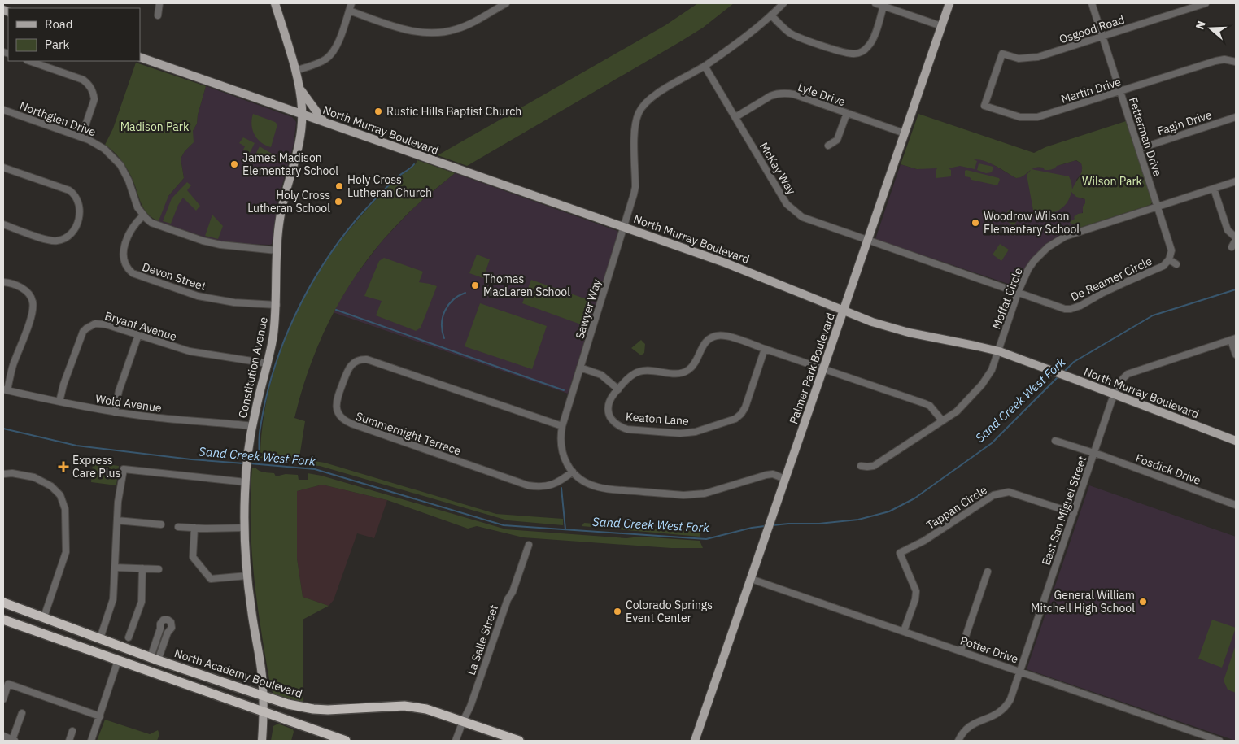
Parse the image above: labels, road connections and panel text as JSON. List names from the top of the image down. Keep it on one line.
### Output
{"streets":{"highway":["North Academy Boulevard"],"main road":["North Murray Boulevard","Constitution Avenue","Palmer Park Boulevard"],"street":["Osgood Road","Martin Drive","Lyle Drive","Northglen Drive","Fagin Drive","Fetterman Drive","McKay Way","Devon Street","De Reamer Circle","Moffat Circle","Sawyer Way","Bryant Avenue","Wold Avenue","Keaton Lane","Summernight Terrace","Fosdick Drive","Tappan Circle","East San Miguel Street","La Salle Street","Potter Drive"]},"crossings":[["Osgood Road","Martin Drive"],["Osgood Road","Fetterman Drive"],["Martin Drive","Fetterman Drive"],["Lyle Drive","McKay Way"],["Lyle Drive","Palmer Park Boulevard"],["Northglen Drive","Devon Street"],["Fagin Drive","Fetterman Drive"],["North Murray Boulevard","Moffat Circle"],["North Murray Boulevard","Sawyer Way"],["North Murray Boulevard","Constitution Avenue"],["North Murray Boulevard","Palmer Park Boulevard"],["North Murray Boulevard","East San Miguel Street"],["Fetterman Drive","De Reamer Circle"],["Fetterman Drive","Moffat Circle"],["McKay Way","De Reamer Circle"],["McKay Way","Sawyer Way"],["McKay Way","Palmer Park Boulevard"],["Devon Street","Constitution Avenue"],["De Reamer Circle","Moffat Circle"],["De Reamer Circle","Palmer Park Boulevard"],["Moffat Circle","Keaton Lane"],["Sawyer Way","Palmer Park Boulevard"],["Sawyer Way","Summernight Terrace"],["Bryant Avenue","Constitution Avenue"],["Bryant Avenue","Wold Avenue"],["Constitution Avenue","Wold Avenue"],["Constitution Avenue","North Academy Boulevard"],["Palmer Park Boulevard","Keaton Lane"],["Palmer Park Boulevard","Potter Drive"],["Fosdick Drive","East San Miguel Street"],["Tappan Circle","East San Miguel Street"],["Tappan Circle","Potter Drive"],["East San Miguel Street","Potter Drive"],["La Salle Street","North Academy Boulevard"]],"water":["Sand Creek West Fork"],"parks":["Madison Park","Wilson Park"],"places":{"other":["Rustic Hills Baptist Church","James Madison Elementary School","Holy Cross Lutheran Church","Holy Cross Lutheran School","Woodrow Wilson Elementary School","Thomas MacLaren School","General William Mitchell High School","Colorado Springs Event Center"],"health":["Express Care Plus"]},"legend":["Road","Park"],"north":"left"}
